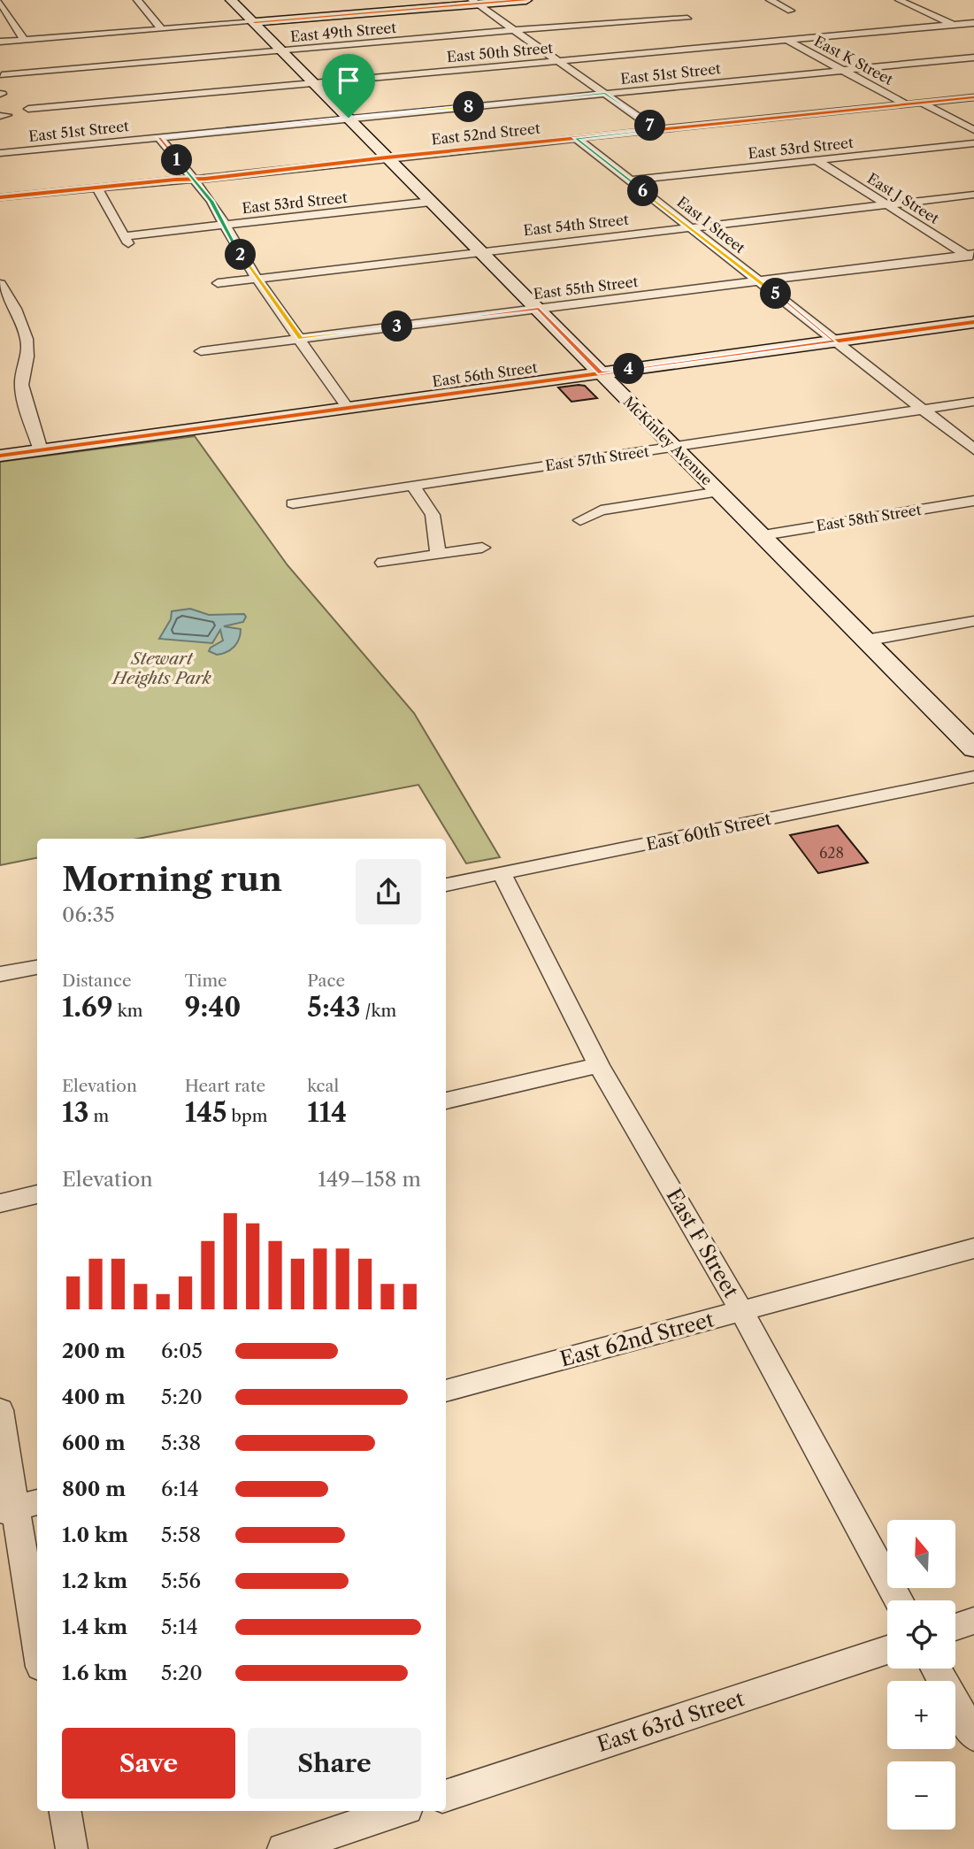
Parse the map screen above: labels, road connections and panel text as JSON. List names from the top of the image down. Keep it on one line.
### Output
{"streets":{"main road":["East 56th Street","McKinley Avenue"],"street":["East 49th Street","East 50th Street","East K Street","East 51st Street","East 52nd Street","East 53rd Street","East J Street","East 54th Street","East I Street","East 55th Street","East 57th Street","East 58th Street","East 60th Street","East F Street","East 62nd Street","East 63rd Street"]},"crossings":[["East 49th Street","McKinley Avenue"],["East 50th Street","East K Street"],["East 50th Street","McKinley Avenue"],["East K Street","East 51st Street"],["East K Street","East 52nd Street"],["East 51st Street","McKinley Avenue"],["East 52nd Street","East 53rd Street"],["East 52nd Street","East I Street"],["East 52nd Street","McKinley Avenue"],["East 53rd Street","East J Street"],["East 53rd Street","East I Street"],["East 53rd Street","McKinley Avenue"],["East J Street","East 54th Street"],["East J Street","East 55th Street"],["East 54th Street","East I Street"],["East 54th Street","McKinley Avenue"],["East I Street","East 55th Street"],["East I Street","East 56th Street"],["East I Street","East 57th Street"],["East 55th Street","McKinley Avenue"],["East 56th Street","McKinley Avenue"],["McKinley Avenue","East 57th Street"],["McKinley Avenue","East 58th Street"],["East 60th Street","East F Street"],["East F Street","East 62nd Street"]],"parks":["Stewart Heights Park"],"house_numbers":["628"],"north":"top","page":{"pins":["8","7","1","6","2","5","3","4"],"heading":["Morning run","06:35"],"stats":[["Distance","1.69 km"],["Time","9:40"],["Pace","5:43 /km"],["Elevation","13 m"],["Heart rate","145 bpm"],["kcal","114"]],"chart":["Elevation","149–158 m"],"list":[{"name":"200 m","note":"6:05"},{"name":"400 m","note":"5:20"},{"name":"600 m","note":"5:38"},{"name":"800 m","note":"6:14"},{"name":"1.0 km","note":"5:58"},{"name":"1.2 km","note":"5:56"},{"name":"1.4 km","note":"5:14"},{"name":"1.6 km","note":"5:20"}],"map_buttons":["+","−"],"buttons":["Save","Share"]}}
